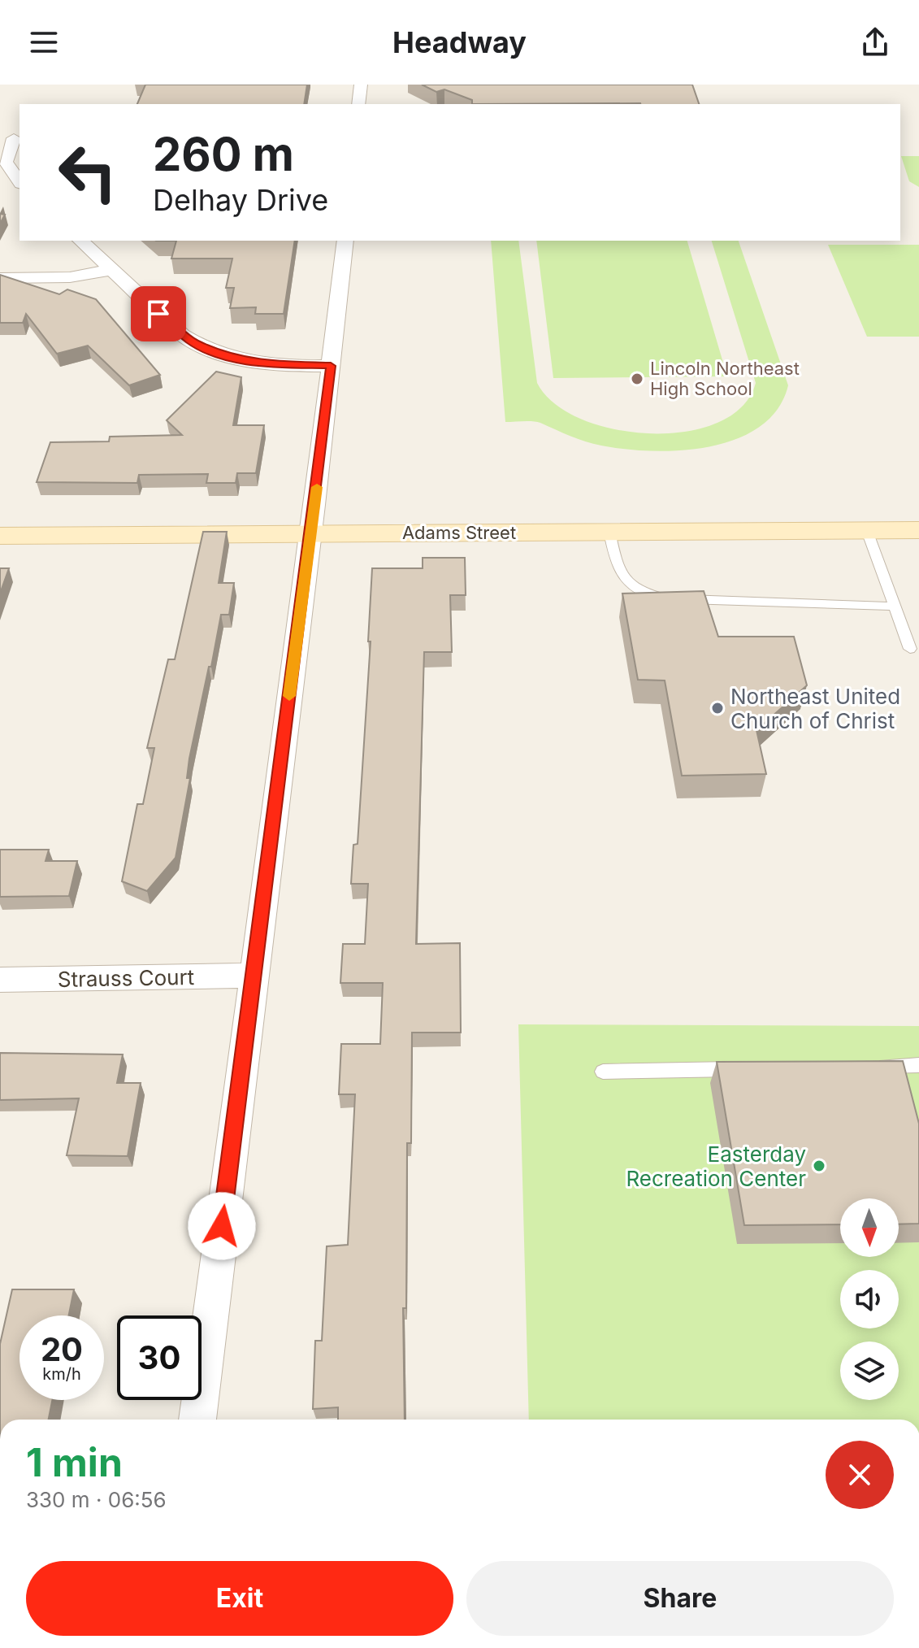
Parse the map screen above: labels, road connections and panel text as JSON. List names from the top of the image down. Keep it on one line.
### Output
{"streets":{"main road":["Adams Street"],"street":["Strauss Court"]},"places":["Lincoln Northeast High School","Northeast United Church of Christ","Easterday Recreation Center"],"north":"bottom","page":{"header":"Headway","turn":["260 m","Delhay Drive"],"speed":"20 km/h","limit":"30","heading":["1 min","330 m · 06:56"],"buttons":["Exit","Share"]}}
